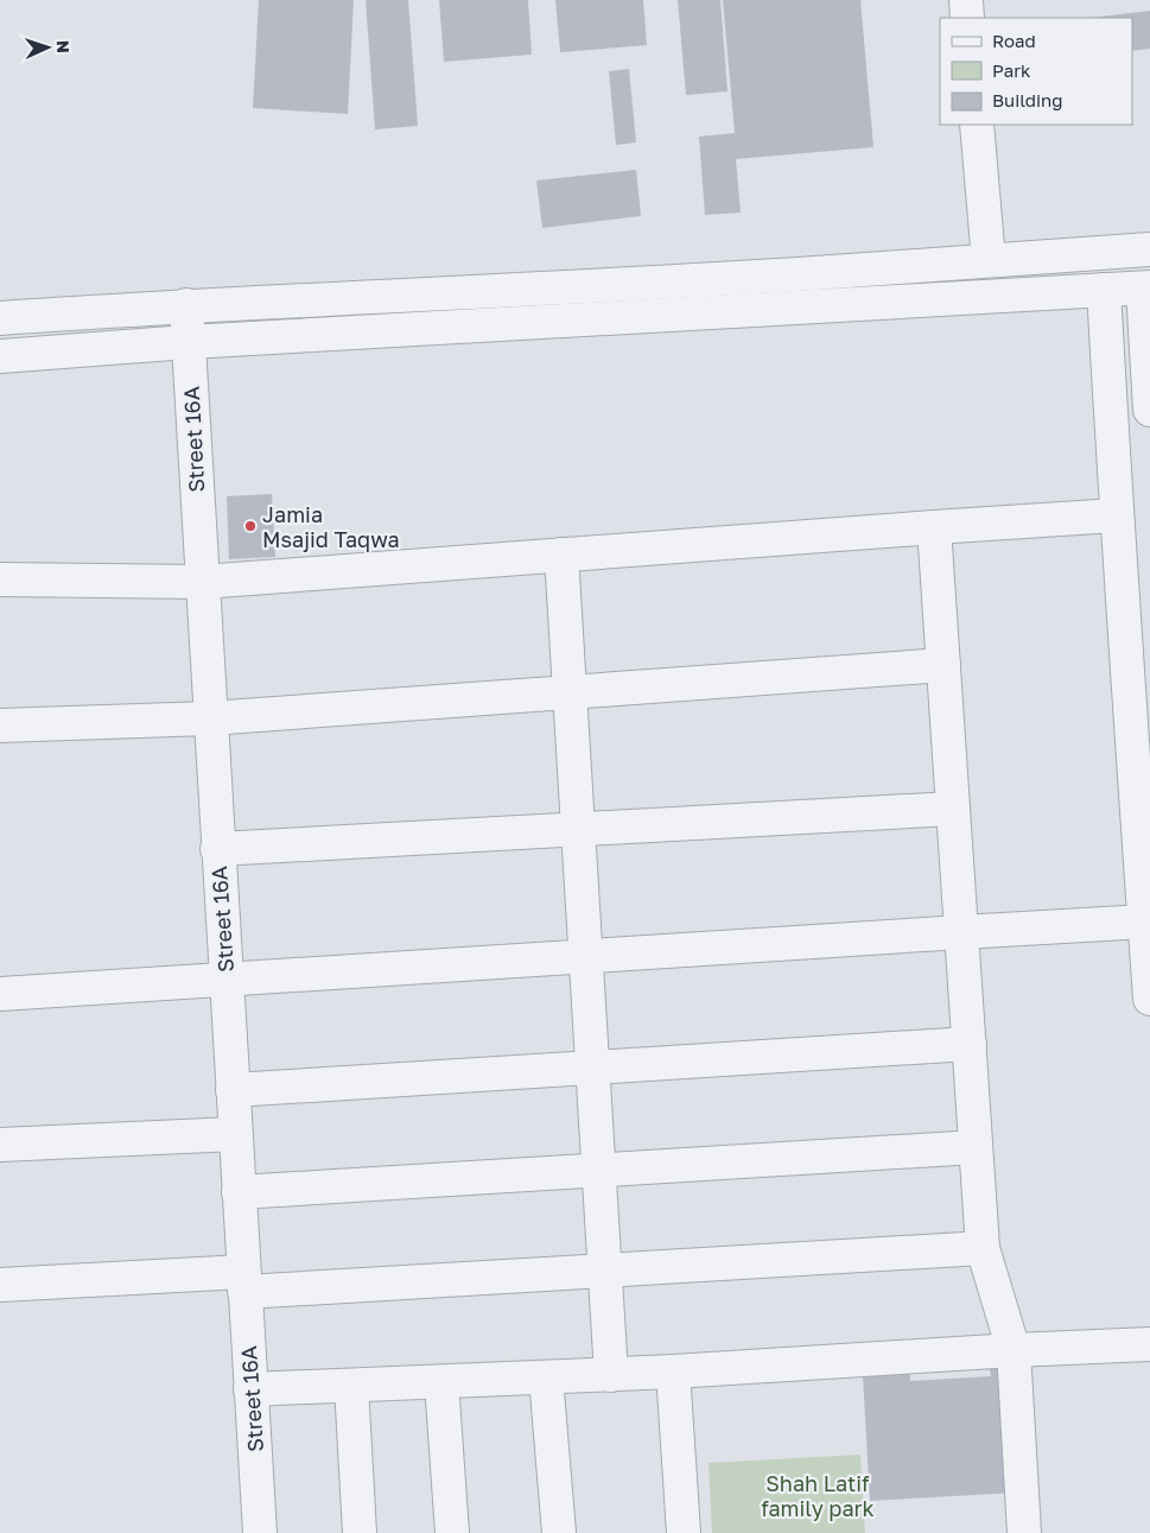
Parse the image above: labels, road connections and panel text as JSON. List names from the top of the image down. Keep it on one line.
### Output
{"streets":{"street":["Street 16A"]},"parks":["Shah Latif family park"],"places":["Jamia Msajid Taqwa"],"legend":["Road","Park","Building"],"north":"right"}
